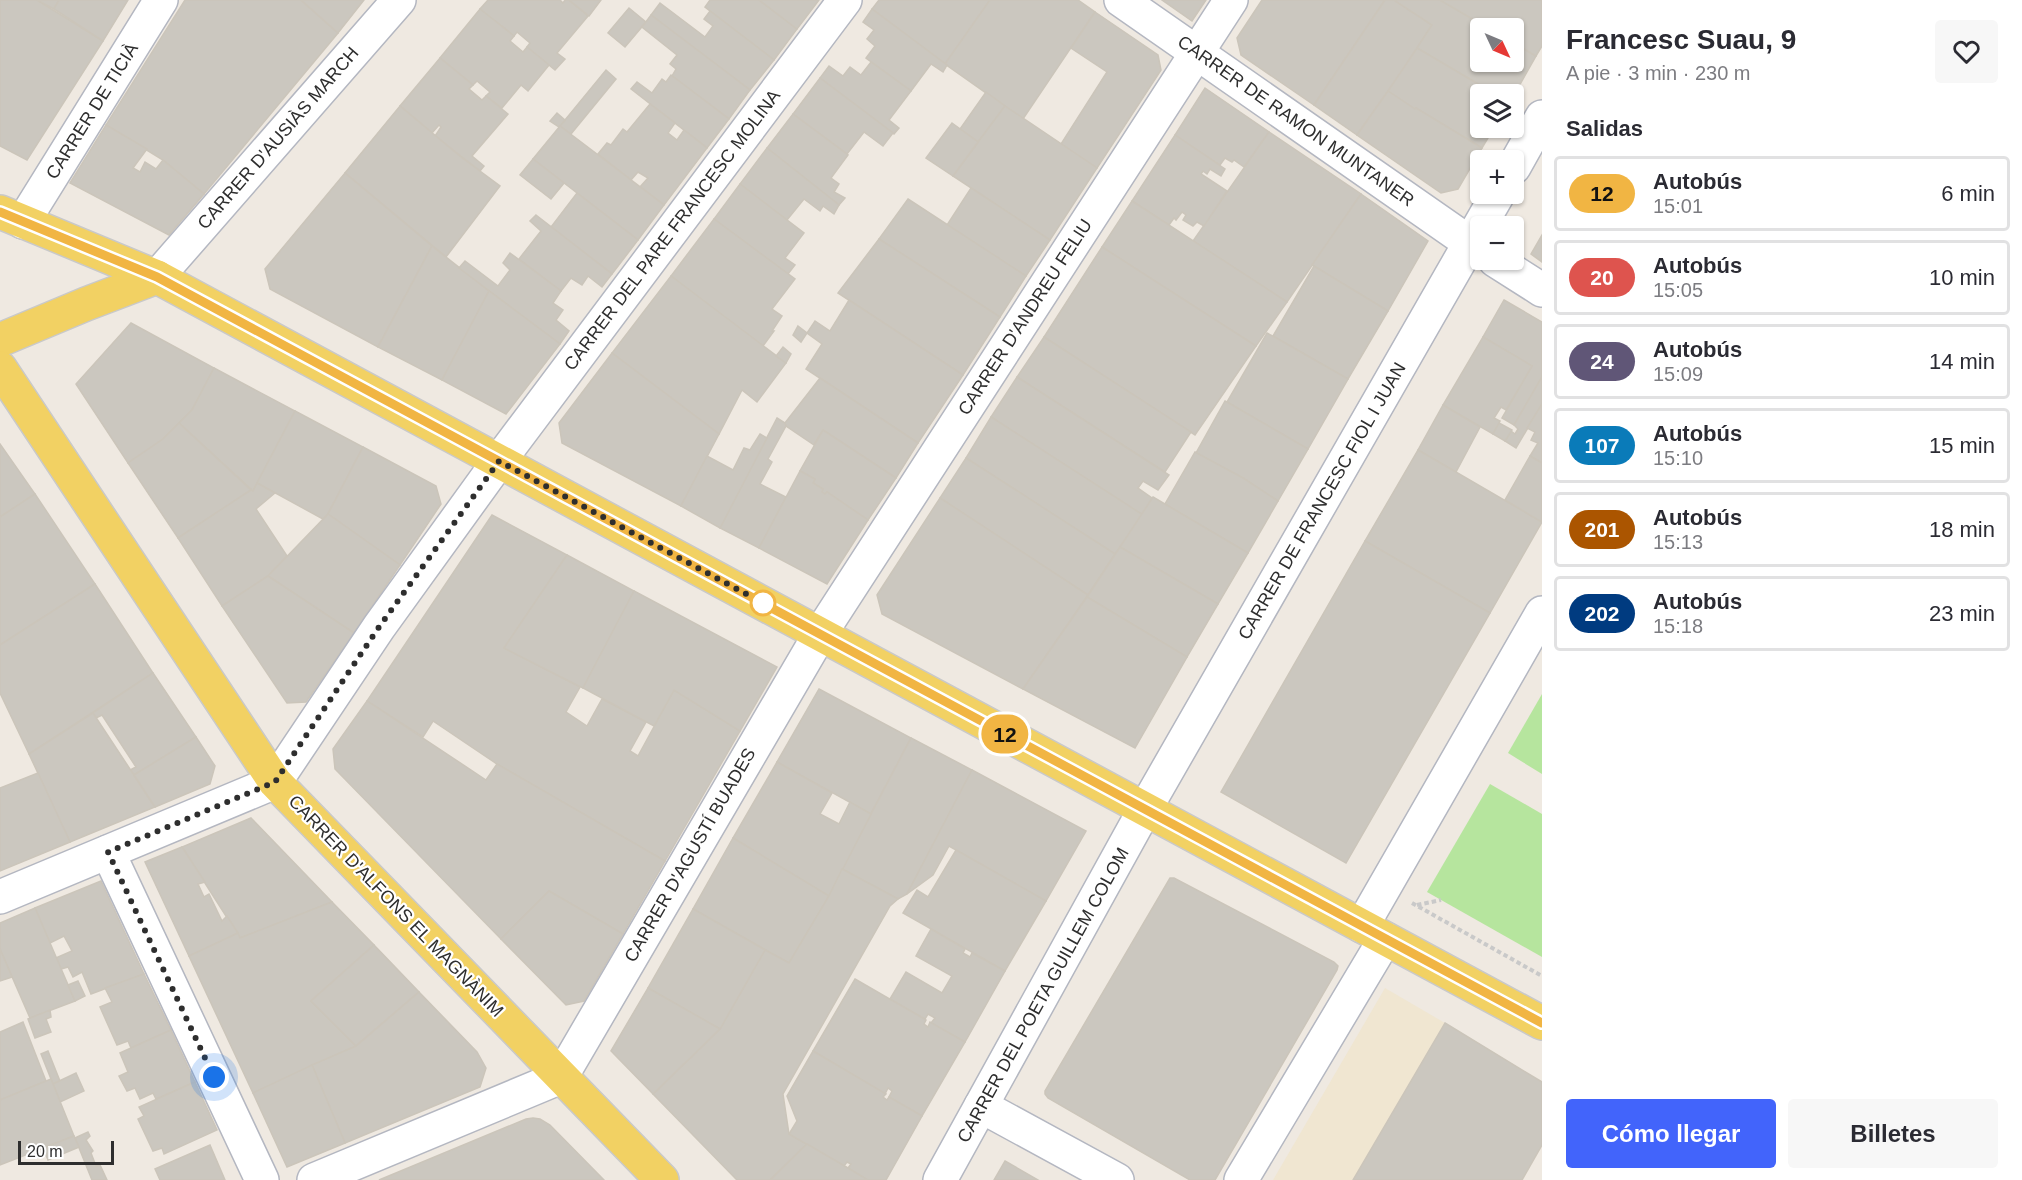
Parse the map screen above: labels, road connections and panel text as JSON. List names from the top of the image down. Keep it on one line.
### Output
{"streets":{"main road":["CARRER D'ALFONS EL MAGNÀNIM"],"street":["CARRER DE TICIÀ","CARRER DE RAMON MUNTANER","CARRER D'AUSIÀS MARCH","CARRER DEL PARE FRANCESC MOLINA","CARRER D'ANDREU FELIU","CARRER DE FRANCESC FIOL I JUAN","CARRER D'AGUSTÍ BUADES","CARRER DEL POETA GUILLEM COLOM"]},"crossings":[["CARRER DE RAMON MUNTANER","CARRER D'ANDREU FELIU"],["CARRER DEL PARE FRANCESC MOLINA","CARRER D'ALFONS EL MAGNÀNIM"],["CARRER D'ANDREU FELIU","CARRER D'AGUSTÍ BUADES"],["CARRER DE FRANCESC FIOL I JUAN","CARRER DEL POETA GUILLEM COLOM"],["CARRER D'AGUSTÍ BUADES","CARRER D'ALFONS EL MAGNÀNIM"]],"lines":["bus line 12"],"scale_bar":"20 m","north":"bottom right","page":{"on_map":"12","heading":[["Francesc Suau, 9","A pie · 3 min · 230 m"],"Salidas"],"map_buttons":["+","−"],"list":[{"mark":"12","name":"Autobús","note":"15:01","value":"6 min"},{"mark":"20","name":"Autobús","note":"15:05","value":"10 min"},{"mark":"24","name":"Autobús","note":"15:09","value":"14 min"},{"mark":"107","name":"Autobús","note":"15:10","value":"15 min"},{"mark":"201","name":"Autobús","note":"15:13","value":"18 min"},{"mark":"202","name":"Autobús","note":"15:18","value":"23 min"}],"buttons":["Cómo llegar","Billetes"],"scale":"20 m"}}
